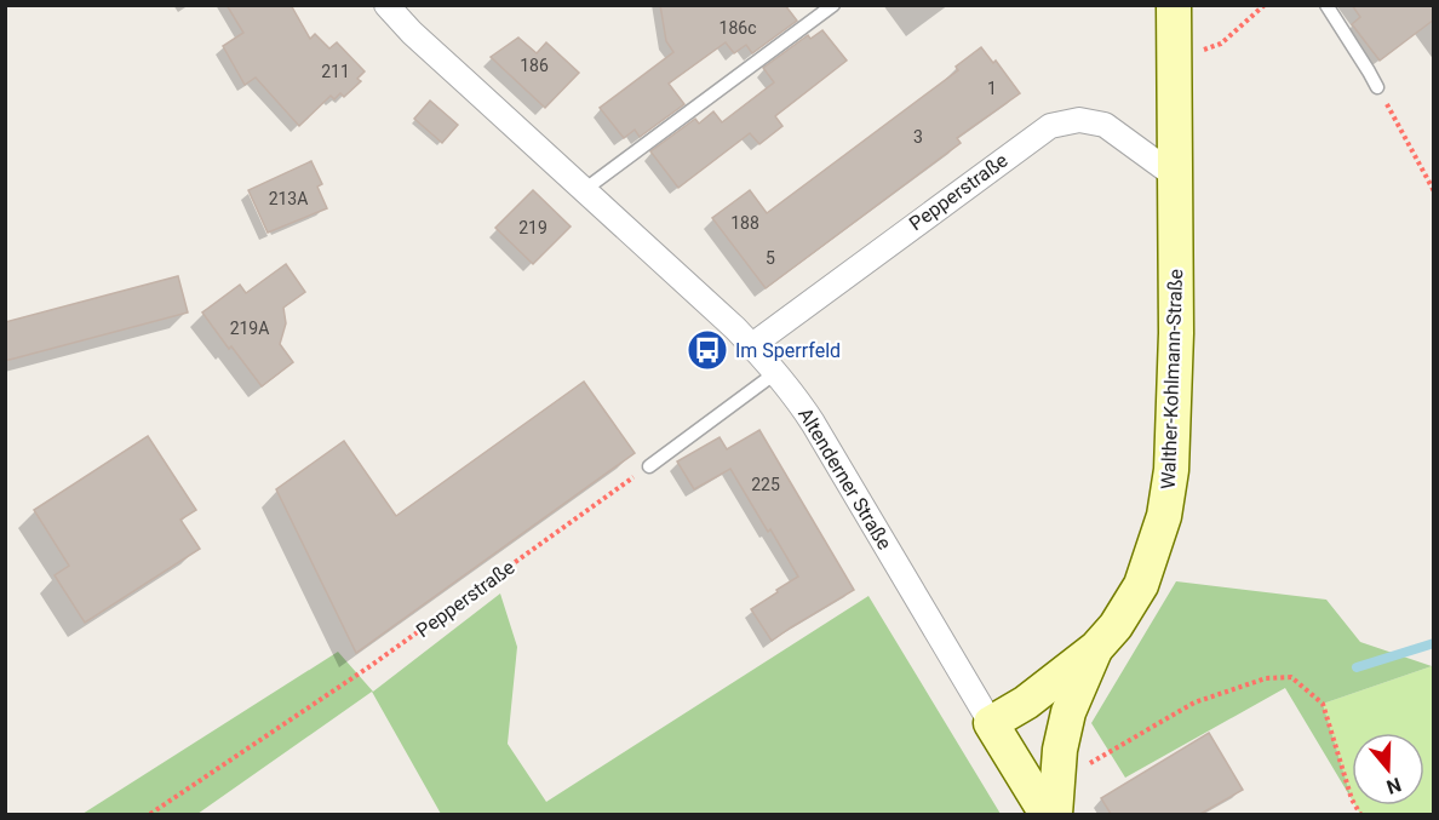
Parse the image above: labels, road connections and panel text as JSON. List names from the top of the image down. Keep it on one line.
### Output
{"streets":{"main road":["Walther-Kohlmann-Straße","Altenderner Straße"],"street":["Pepperstraße"]},"crossings":[["Pepperstraße","Walther-Kohlmann-Straße"],["Pepperstraße","Altenderner Straße"],["Walther-Kohlmann-Straße","Altenderner Straße"]],"places":{"bus stop":["Im Sperrfeld"]},"house_numbers":["186c","186","211","1","3","213A","188","219","5","219A","225"],"north":"bottom"}
